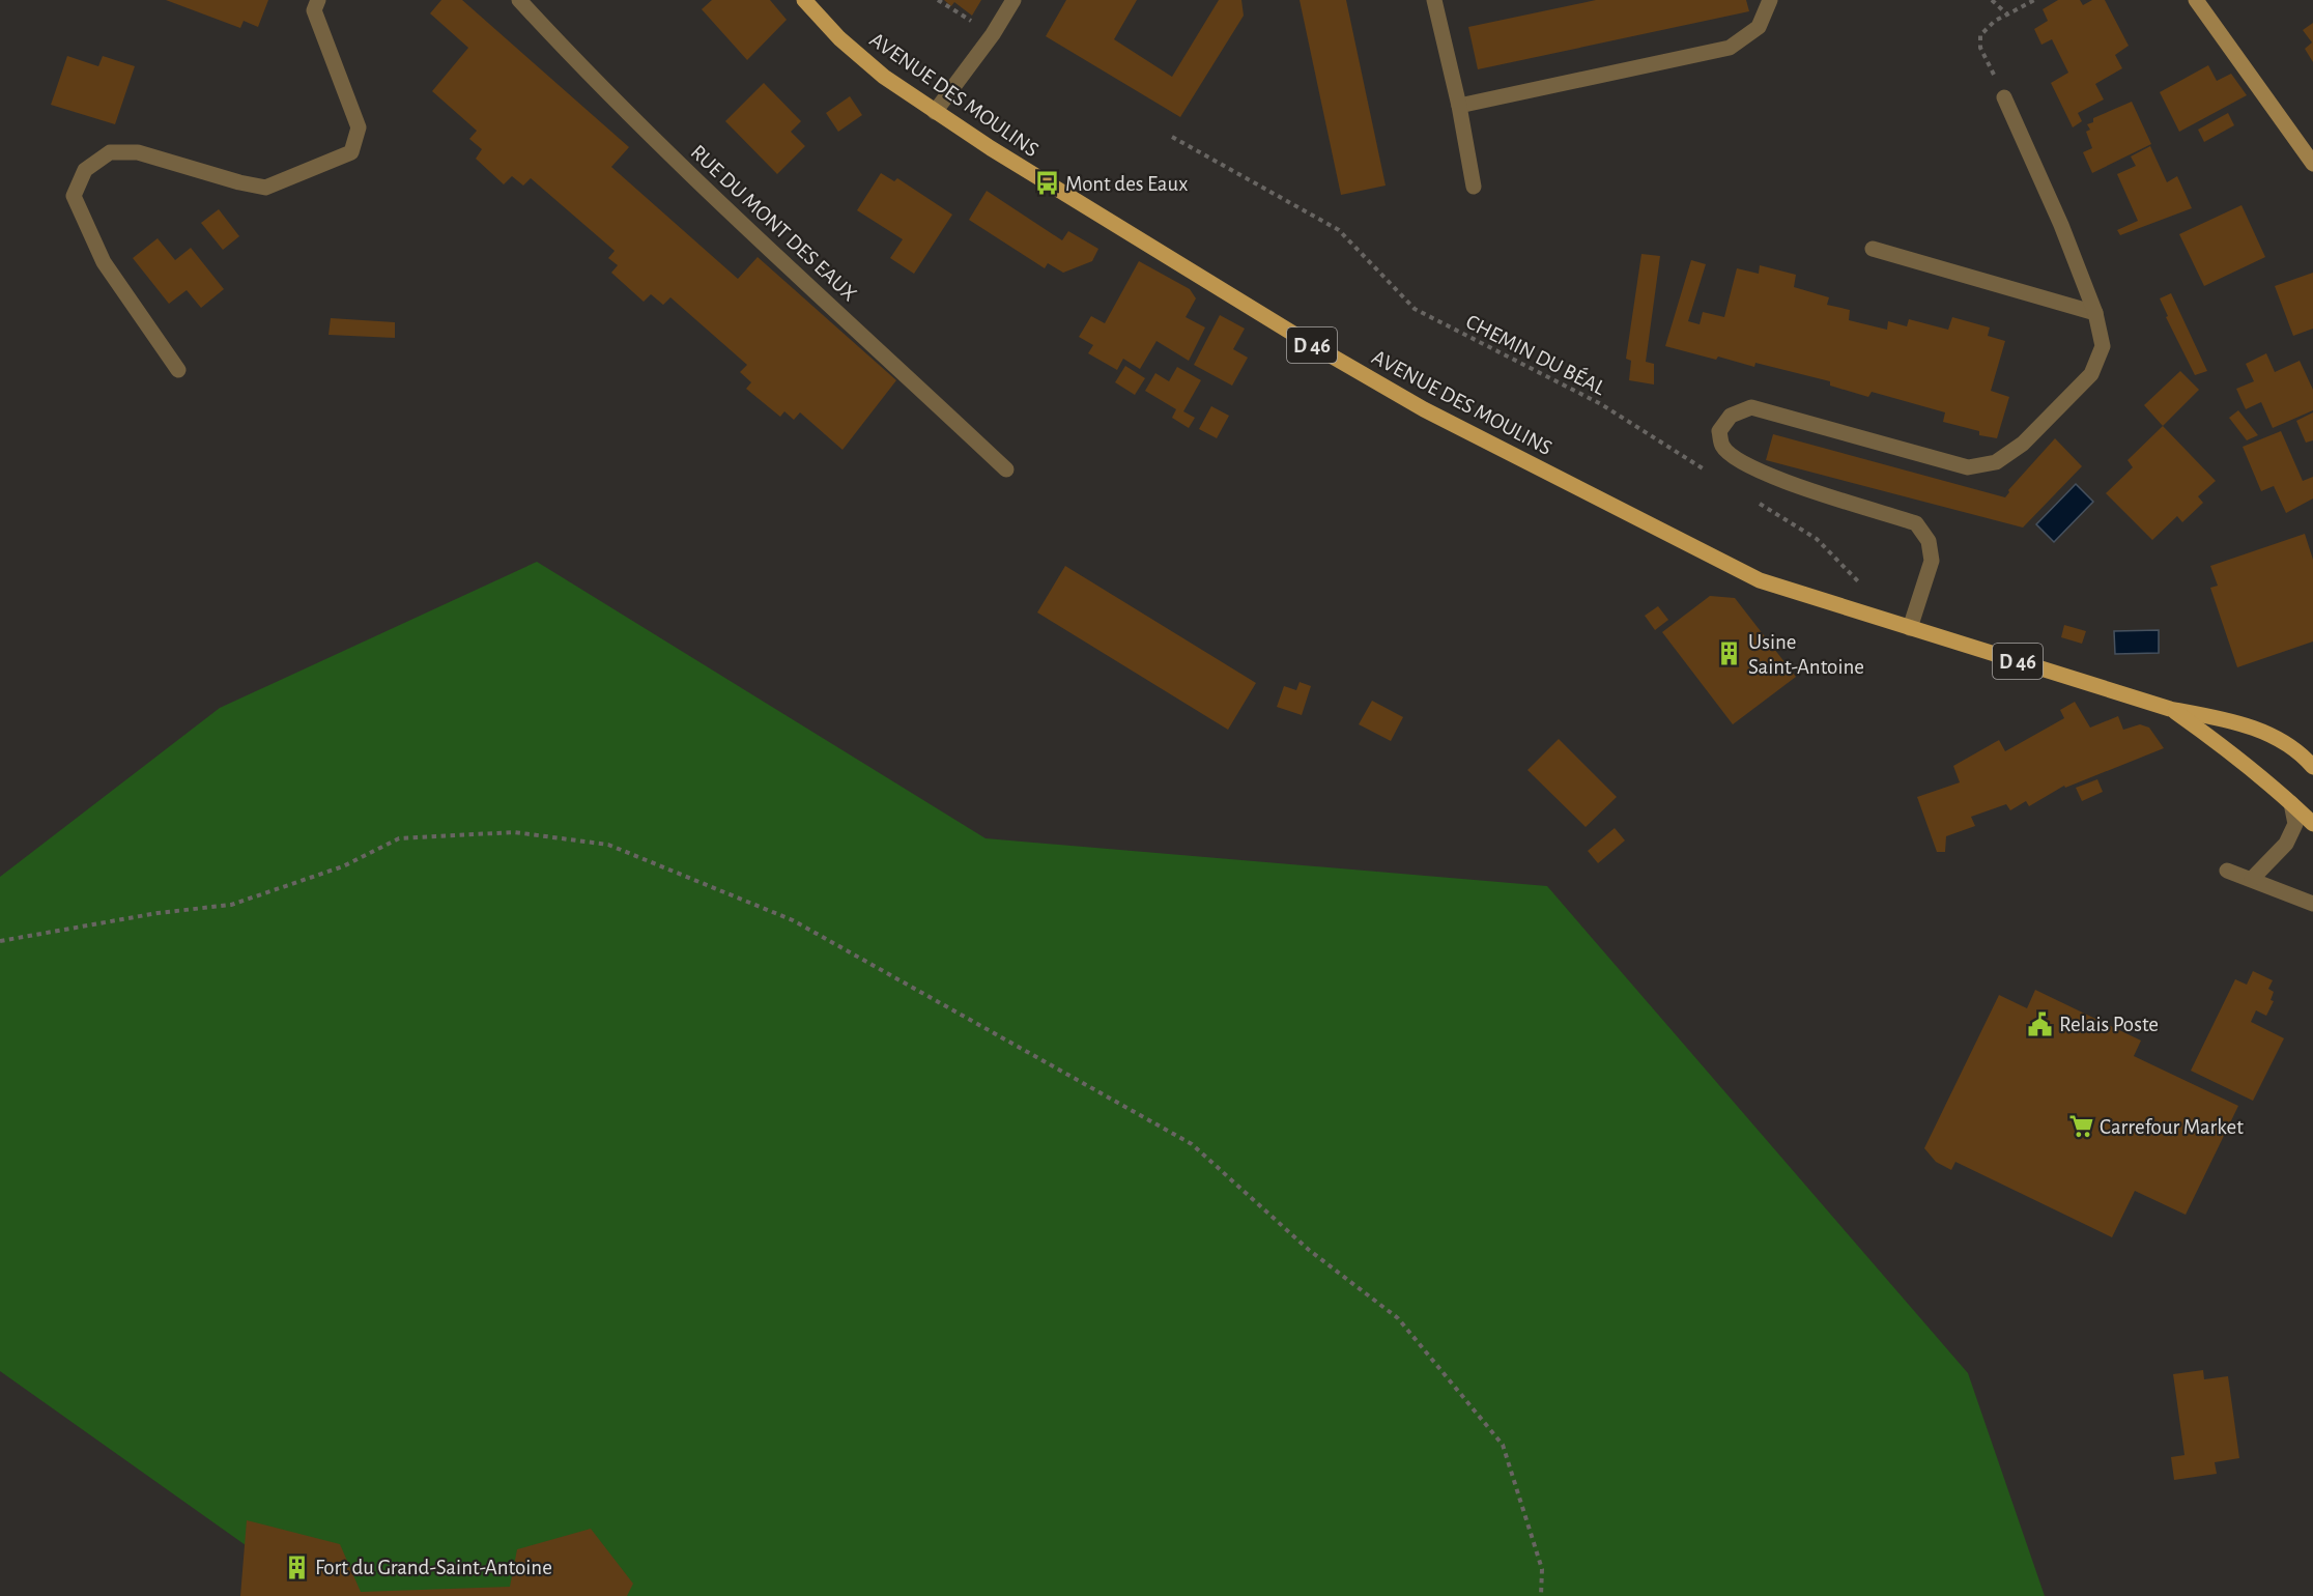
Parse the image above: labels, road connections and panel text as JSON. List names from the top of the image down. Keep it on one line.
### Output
{"streets":{"main road":["AVENUE DES MOULINS","D 46"],"street":["RUE DU MONT DES EAUX"],"path":["CHEMIN DU BÉAL"]},"places":{"bus stop":["Mont des Eaux"],"building":["Usine Saint-Antoine","Fort du Grand-Saint-Antoine"],"public building":["Relais Poste"],"supermarket":["Carrefour Market"]}}
